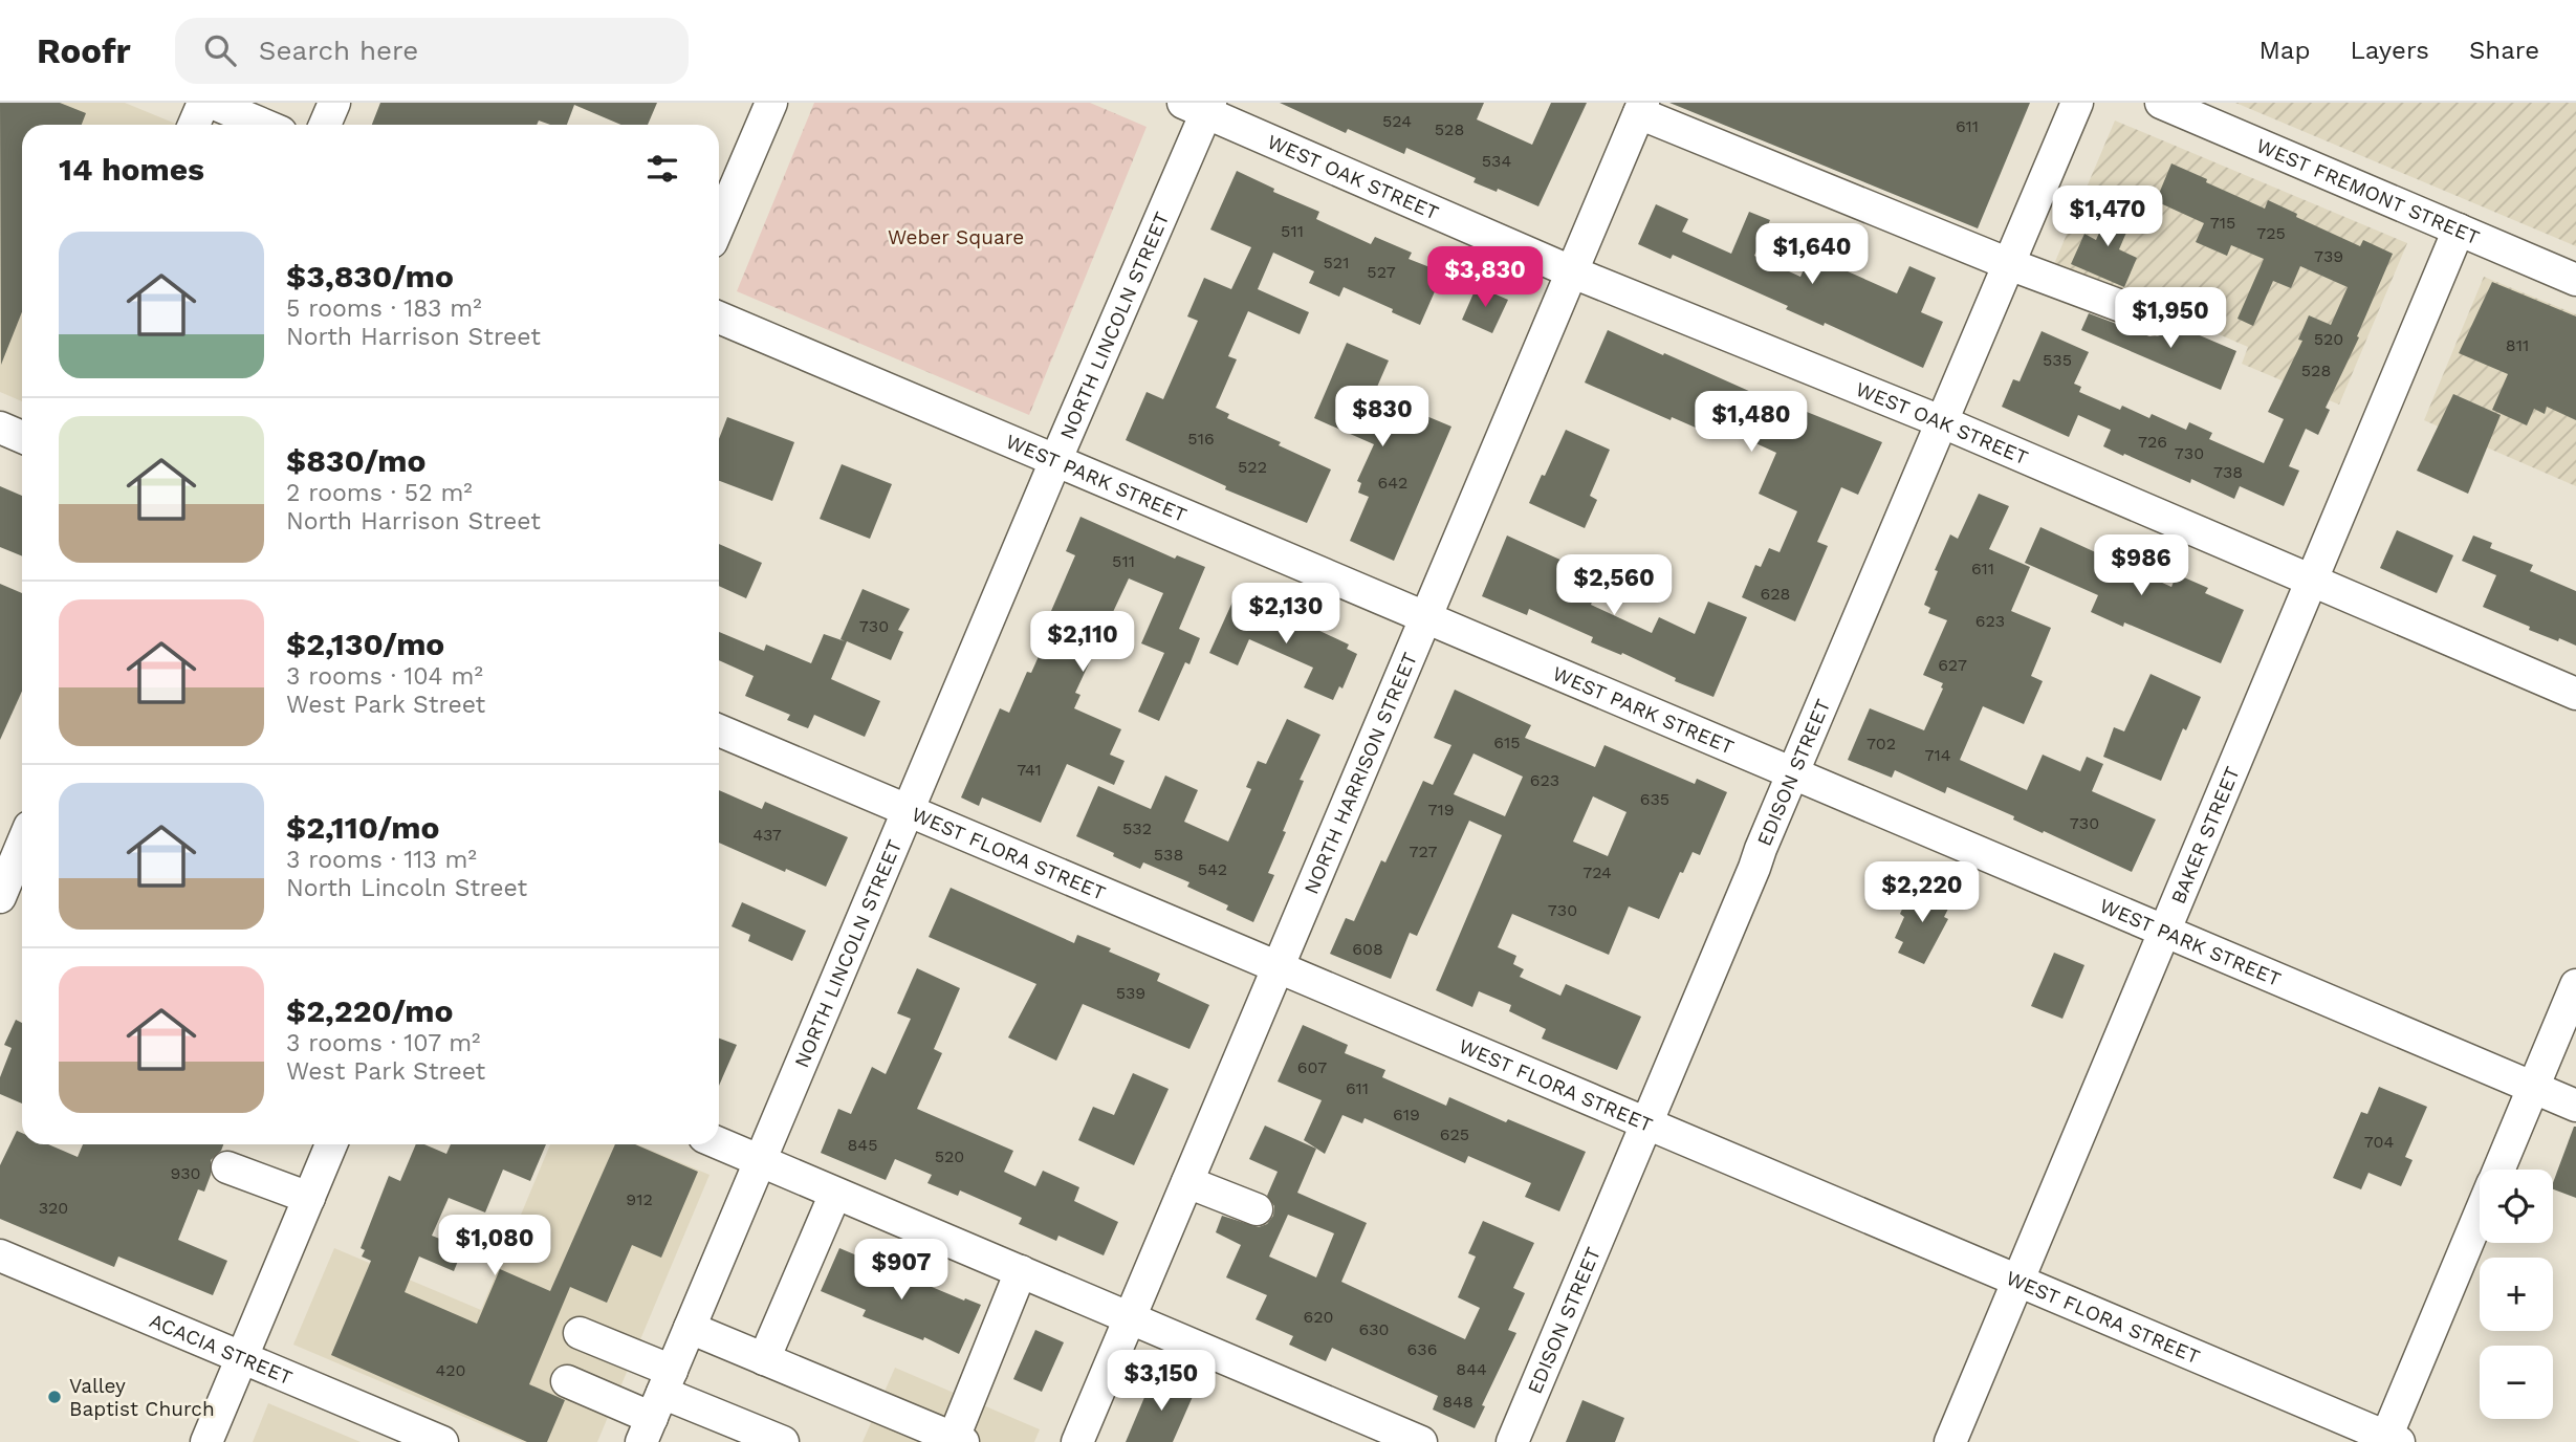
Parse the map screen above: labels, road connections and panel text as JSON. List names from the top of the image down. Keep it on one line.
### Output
{"streets":{"street":["WEST OAK STREET","WEST FREMONT STREET","NORTH LINCOLN STREET","WEST PARK STREET","NORTH HARRISON STREET","EDISON STREET","BAKER STREET","WEST FLORA STREET","ACACIA STREET"]},"crossings":[["WEST OAK STREET","NORTH LINCOLN STREET"],["WEST OAK STREET","NORTH HARRISON STREET"],["WEST OAK STREET","EDISON STREET"],["WEST OAK STREET","BAKER STREET"],["WEST FREMONT STREET","BAKER STREET"],["NORTH LINCOLN STREET","WEST PARK STREET"],["NORTH LINCOLN STREET","WEST FLORA STREET"],["WEST PARK STREET","NORTH HARRISON STREET"],["WEST PARK STREET","EDISON STREET"],["WEST PARK STREET","BAKER STREET"],["NORTH HARRISON STREET","WEST FLORA STREET"],["EDISON STREET","WEST FLORA STREET"],["BAKER STREET","WEST FLORA STREET"]],"parks":["Weber Square"],"places":["Valley Baptist Church"],"house_numbers":["524","611","528","534","715","511","725","739","521","527","520","811","535","528","516","726","730","522","738","642","511","611","628","623","730","627","615","702","714","741","623","635","719","730","532","437","727","538","542","724","730","608","539","607","611","619","625","704","845","520","930","912","320","620","630","636","844","420","848"],"page":{"header":"Roofr","search":"Search here","nav":["Map","Layers","Share"],"heading":"14 homes","price":["$1,470","$1,640","$3,830","$1,950","$830","$1,480","$986","$2,560","$2,130","$2,110","$2,220","$1,080","$907","$3,150"],"list":[{"name":"$3,830/mo","note":"5 rooms · 183 m² · North Harrison Street"},{"name":"$830/mo","note":"2 rooms · 52 m² · North Harrison Street"},{"name":"$2,130/mo","note":"3 rooms · 104 m² · West Park Street"},{"name":"$2,110/mo","note":"3 rooms · 113 m² · North Lincoln Street"},{"name":"$2,220/mo","note":"3 rooms · 107 m² · West Park Street"}],"map_buttons":["+","−"]}}
